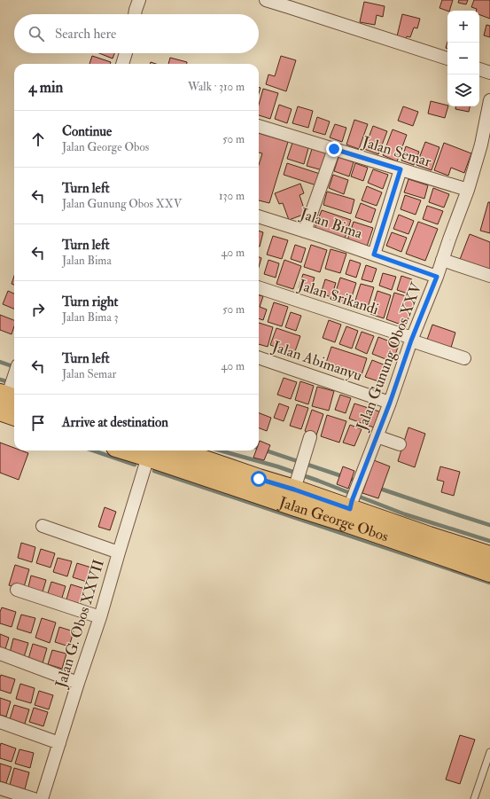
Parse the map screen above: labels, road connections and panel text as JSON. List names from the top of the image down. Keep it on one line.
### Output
{"streets":{"main road":["Jalan George Obos"],"street":["Jalan Semar","Jalan Bima","Jalan Srikandi","Jalan Gunung Obos XXV","Jalan Abimanyu","Jalan G. Obos XXVII"]},"crossings":[["Jalan Semar","Jalan Gunung Obos XXV"],["Jalan Bima","Jalan Gunung Obos XXV"],["Jalan Srikandi","Jalan Gunung Obos XXV"],["Jalan Gunung Obos XXV","Jalan Abimanyu"],["Jalan Gunung Obos XXV","Jalan George Obos"],["Jalan George Obos","Jalan G. Obos XXVII"]],"page":{"map_buttons":["+","−"],"search":"Search here","heading":["4 min","Walk · 310 m"],"list":[["Continue","Jalan George Obos","50 m"],["Turn left","Jalan Gunung Obos XXV","130 m"],["Turn left","Jalan Bima","40 m"],["Turn right","Jalan Bima 3","50 m"],["Turn left","Jalan Semar","40 m"],"Arrive at destination"]}}
